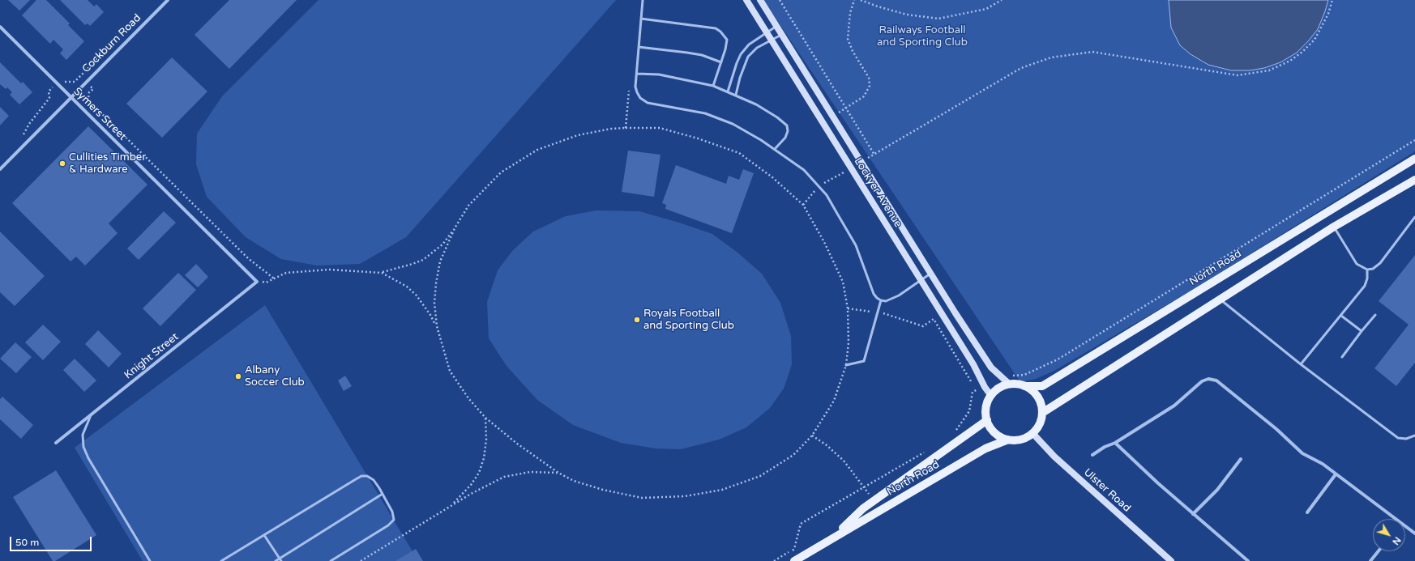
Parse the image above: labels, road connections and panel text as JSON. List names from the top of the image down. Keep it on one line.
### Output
{"streets":{"main road":["Lockyer Avenue","North Road","Ulster Road"],"street":["Cockburn Road","Symers Street","Knight Street"]},"crossings":[["Cockburn Road","Symers Street"],["Symers Street","Knight Street"],["Lockyer Avenue","North Road"],["Lockyer Avenue","Ulster Road"],["North Road","Ulster Road"]],"parks":["Railways Football and Sporting Club"],"places":["Cullities Timber & Hardware","Royals Football and Sporting Club","Albany Soccer Club"],"scale_bar":"50 m","north":"bottom right"}
